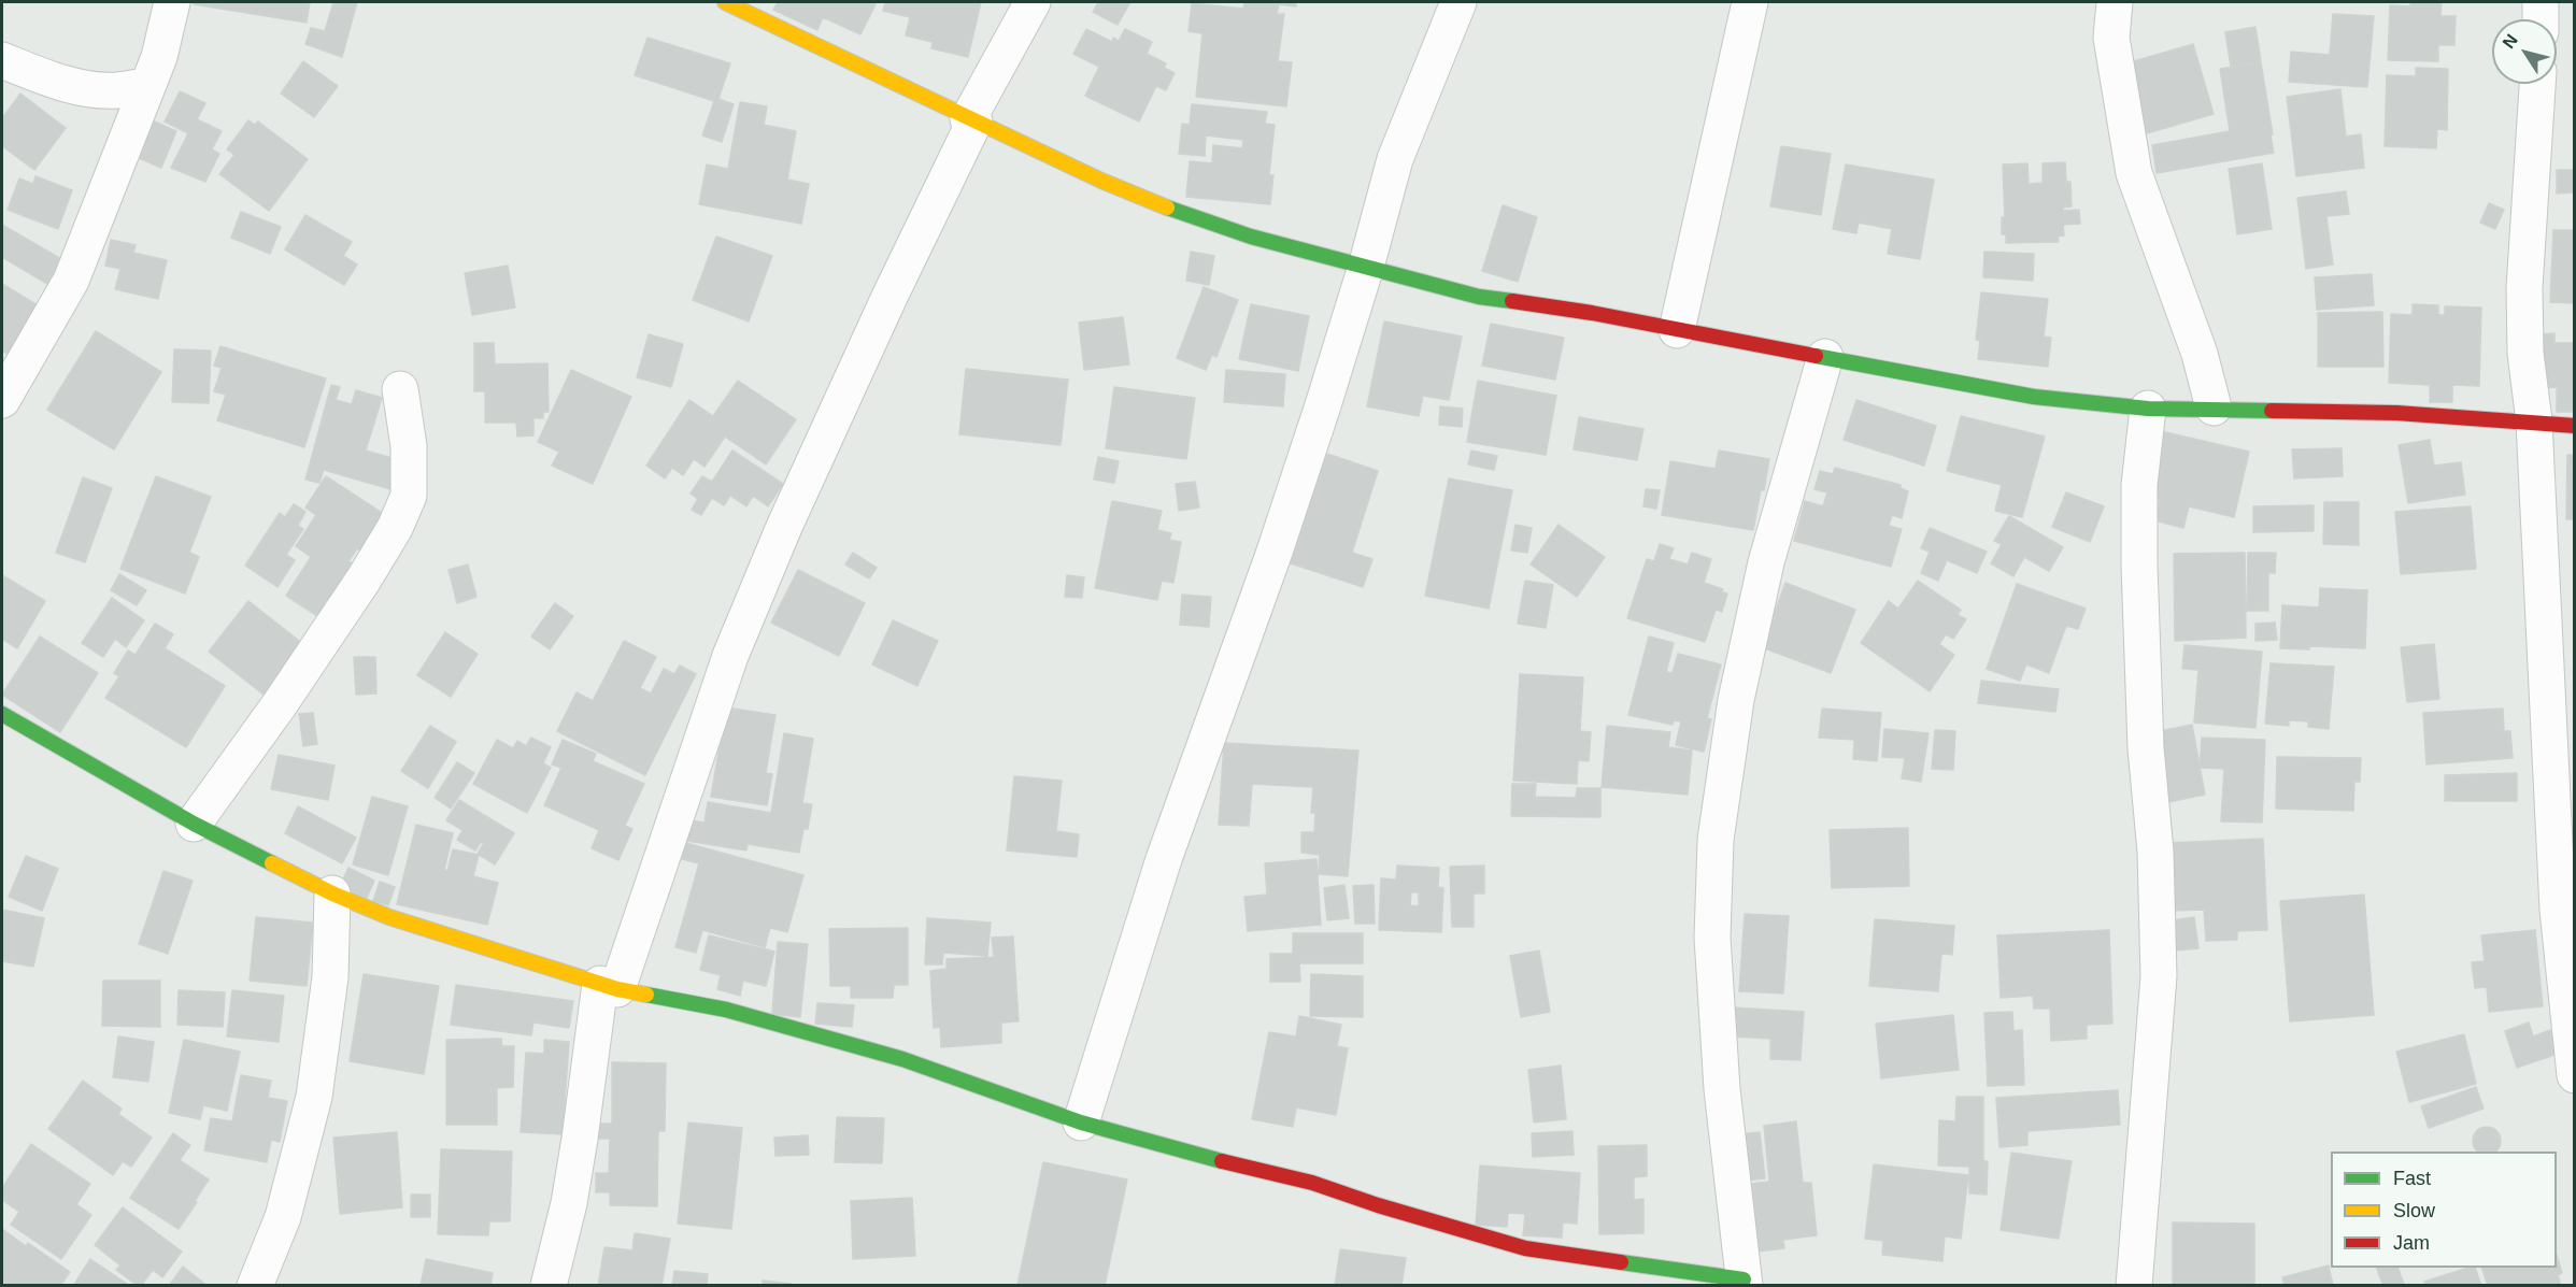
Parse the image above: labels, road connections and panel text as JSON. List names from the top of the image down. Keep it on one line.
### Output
{"legend":["Fast","Slow","Jam"],"north":"top left"}
